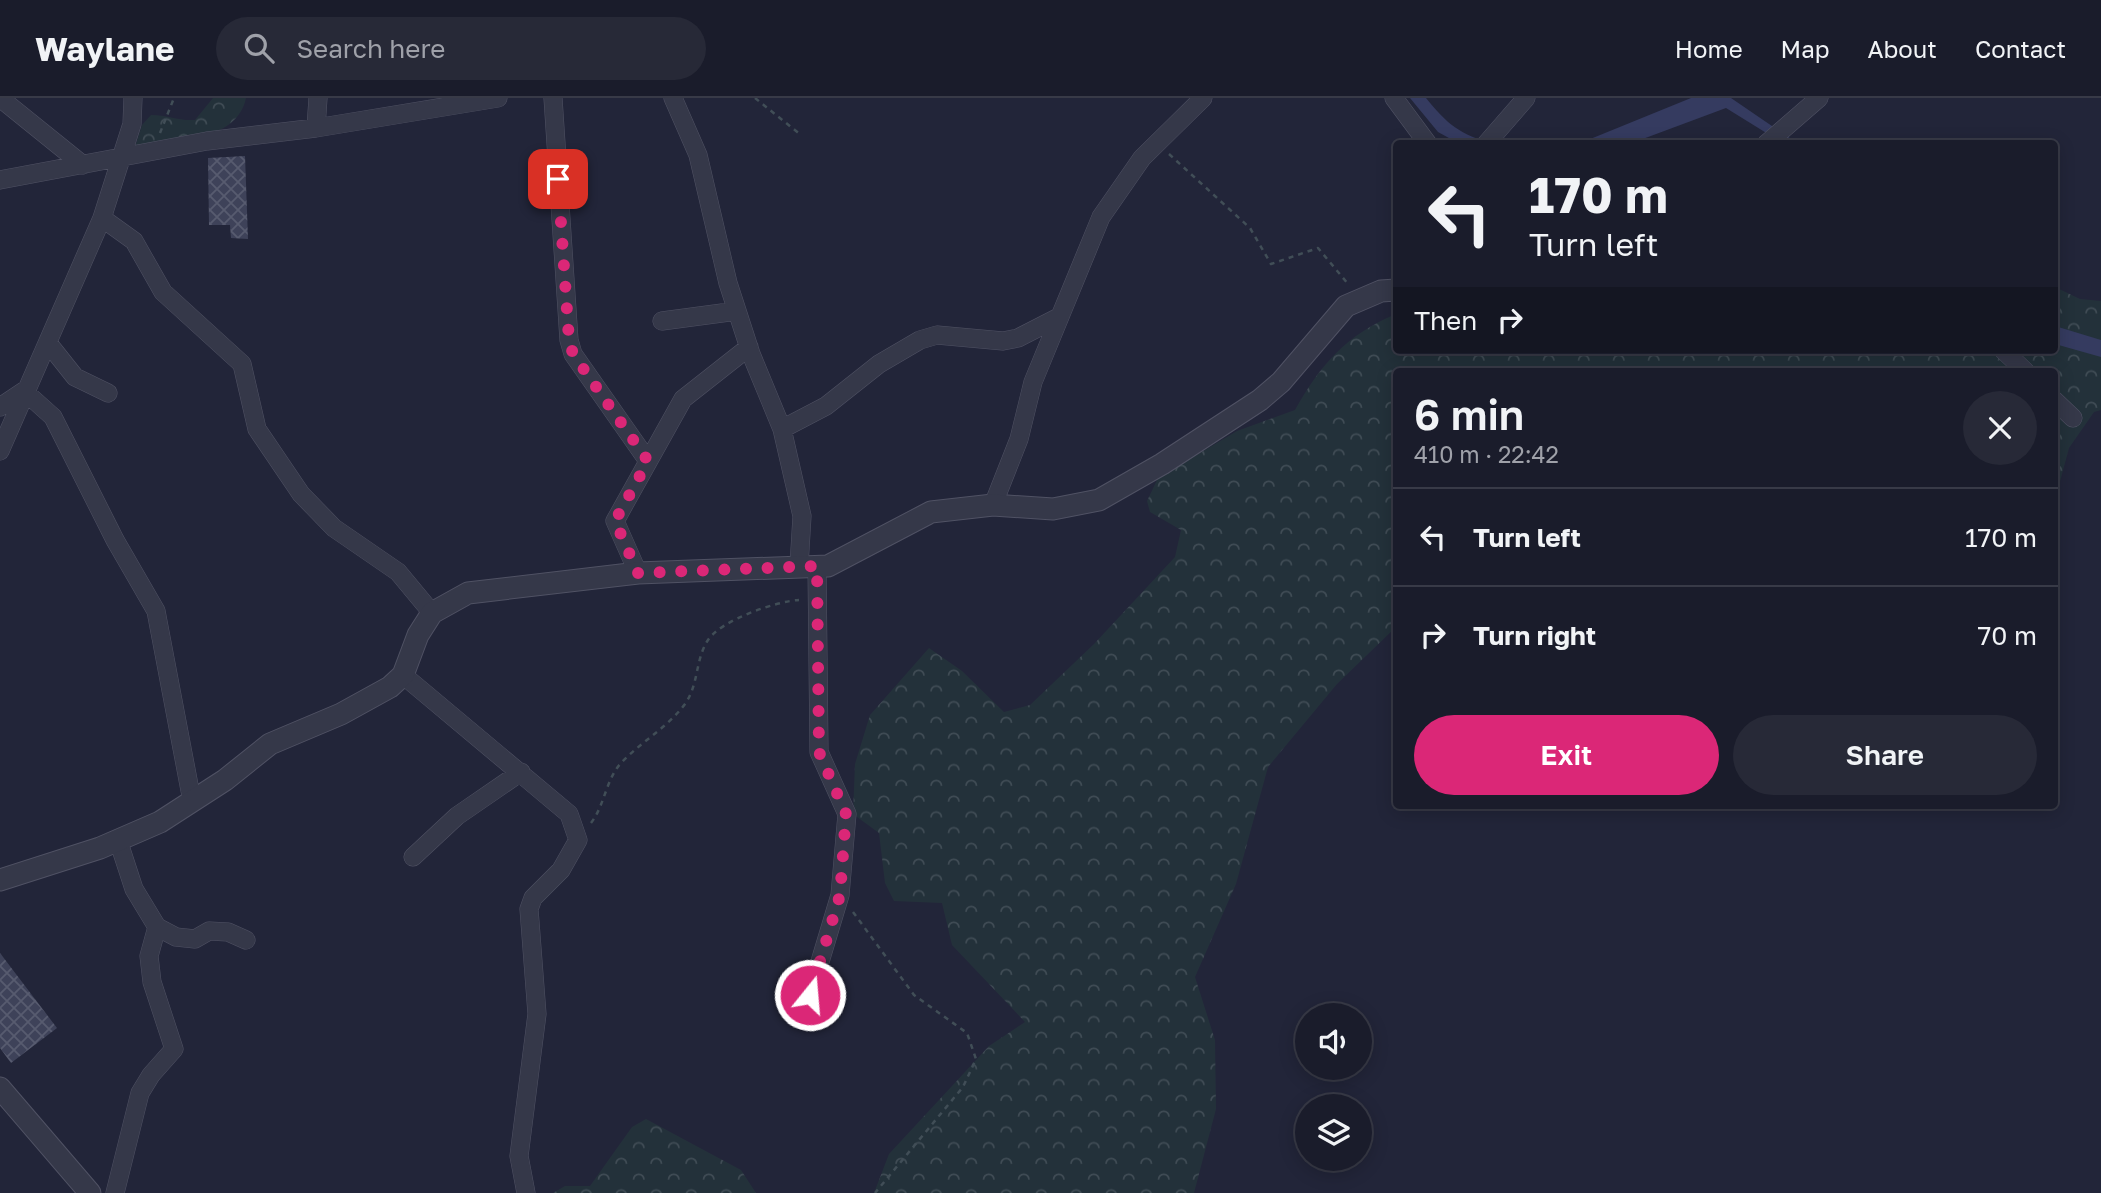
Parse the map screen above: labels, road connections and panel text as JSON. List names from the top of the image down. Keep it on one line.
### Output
{"page":{"header":"Waylane","search":"Search here","nav":["Home","Map","About","Contact"],"turn":["170 m","Turn left"],"then":"Then","heading":["6 min","410 m · 22:42"],"list":[{"name":"Turn left","value":"170 m"},{"name":"Turn right","value":"70 m"}],"buttons":["Exit","Share"]}}
